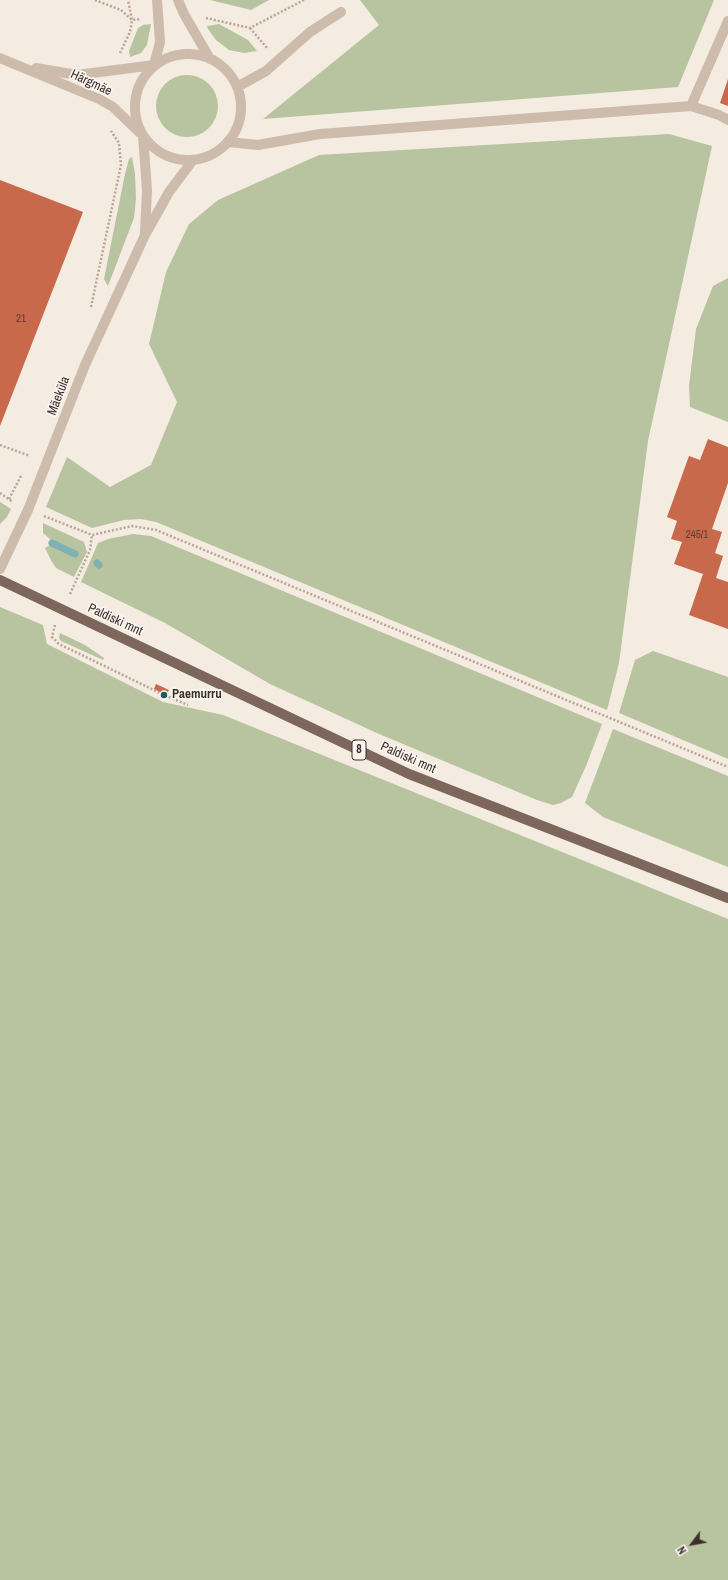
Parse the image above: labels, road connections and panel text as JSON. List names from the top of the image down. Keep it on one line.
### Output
{"streets":{"main road":["Paldiski mnt","8"],"street":["Härgmäe","Mäeküla"]},"crossings":[["Härgmäe","Mäeküla"]],"places":["Paemurru"],"house_numbers":["21","245/1"],"north":"bottom left"}
